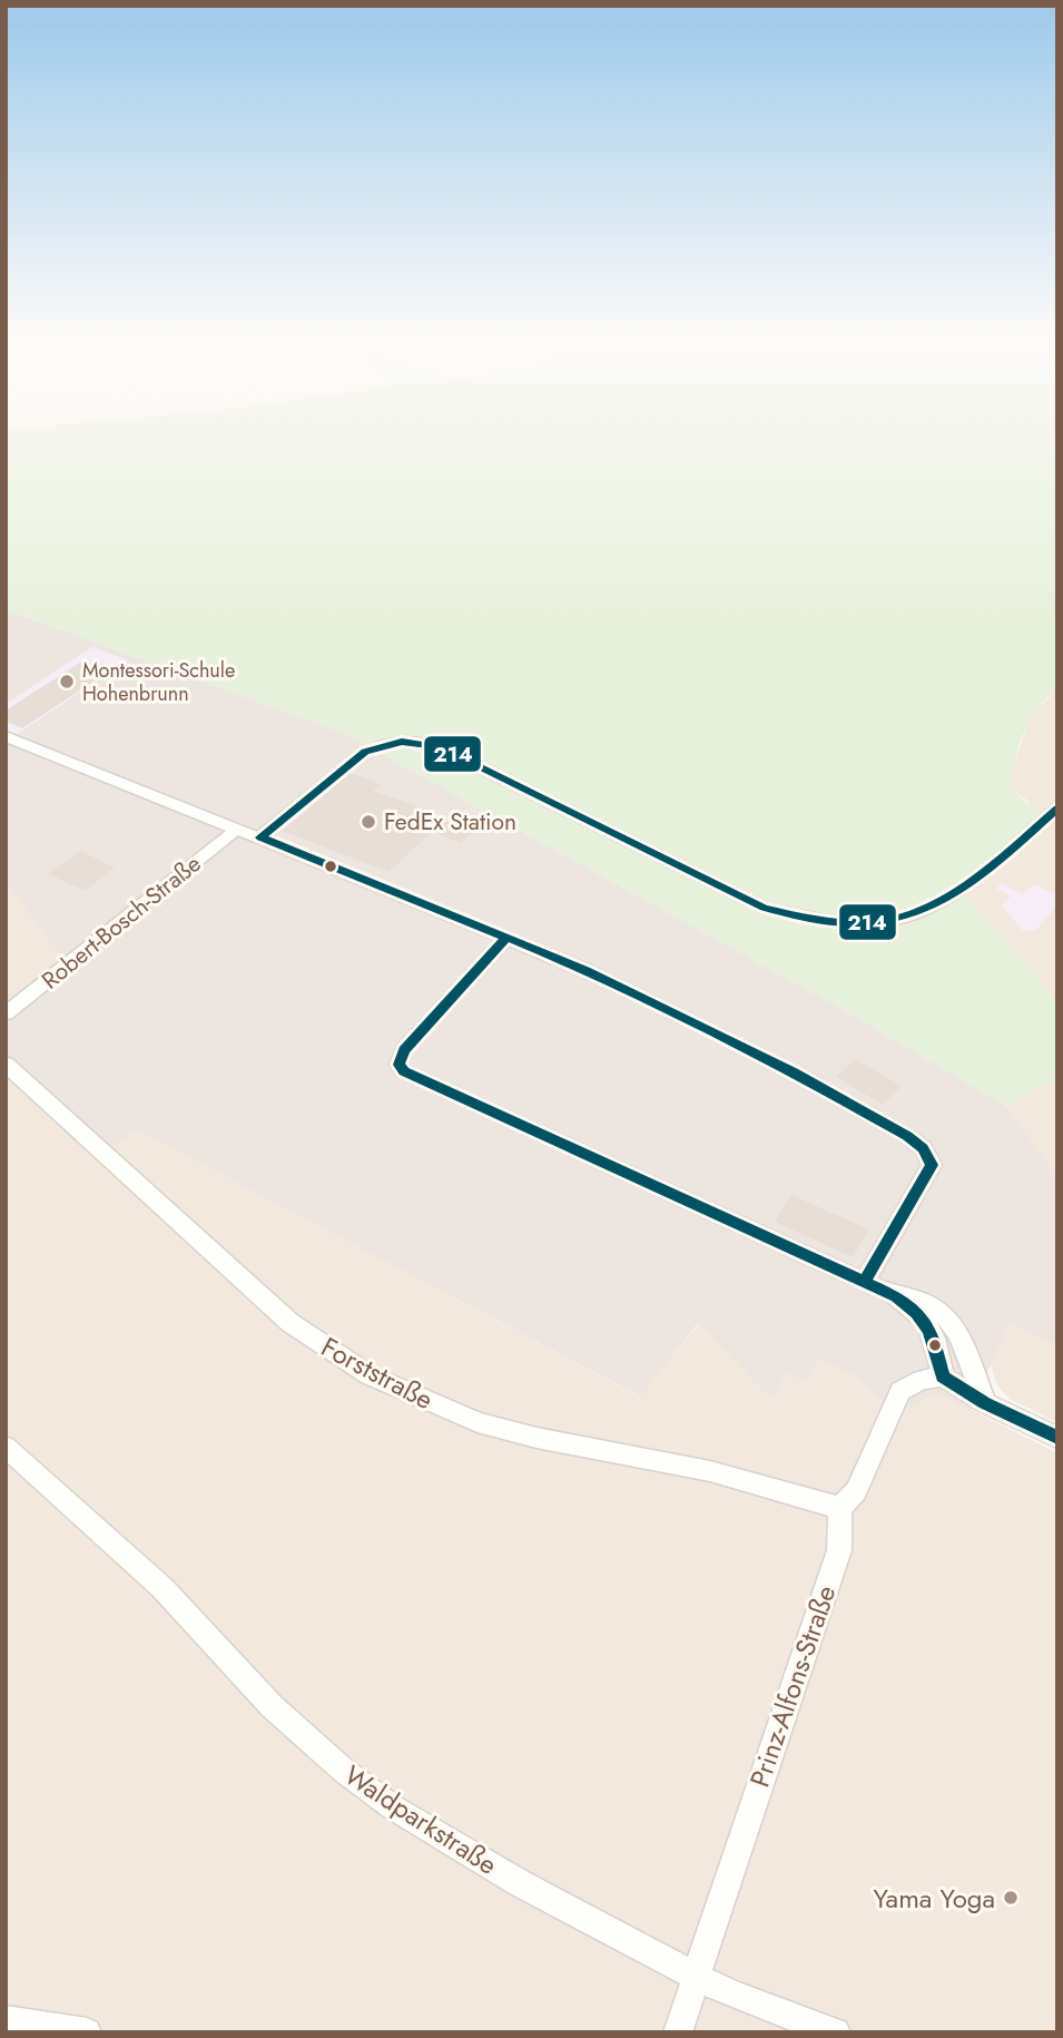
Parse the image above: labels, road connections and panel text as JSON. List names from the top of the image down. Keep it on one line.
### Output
{"streets":{"street":["Robert-Bosch-Straße","Forststraße","Prinz-Alfons-Straße","Waldparkstraße"]},"crossings":[["Forststraße","Prinz-Alfons-Straße"],["Prinz-Alfons-Straße","Waldparkstraße"]],"places":["Montessori-Schule Hohenbrunn","FedEx Station","Yama Yoga"],"lines":["transit line 214"]}
